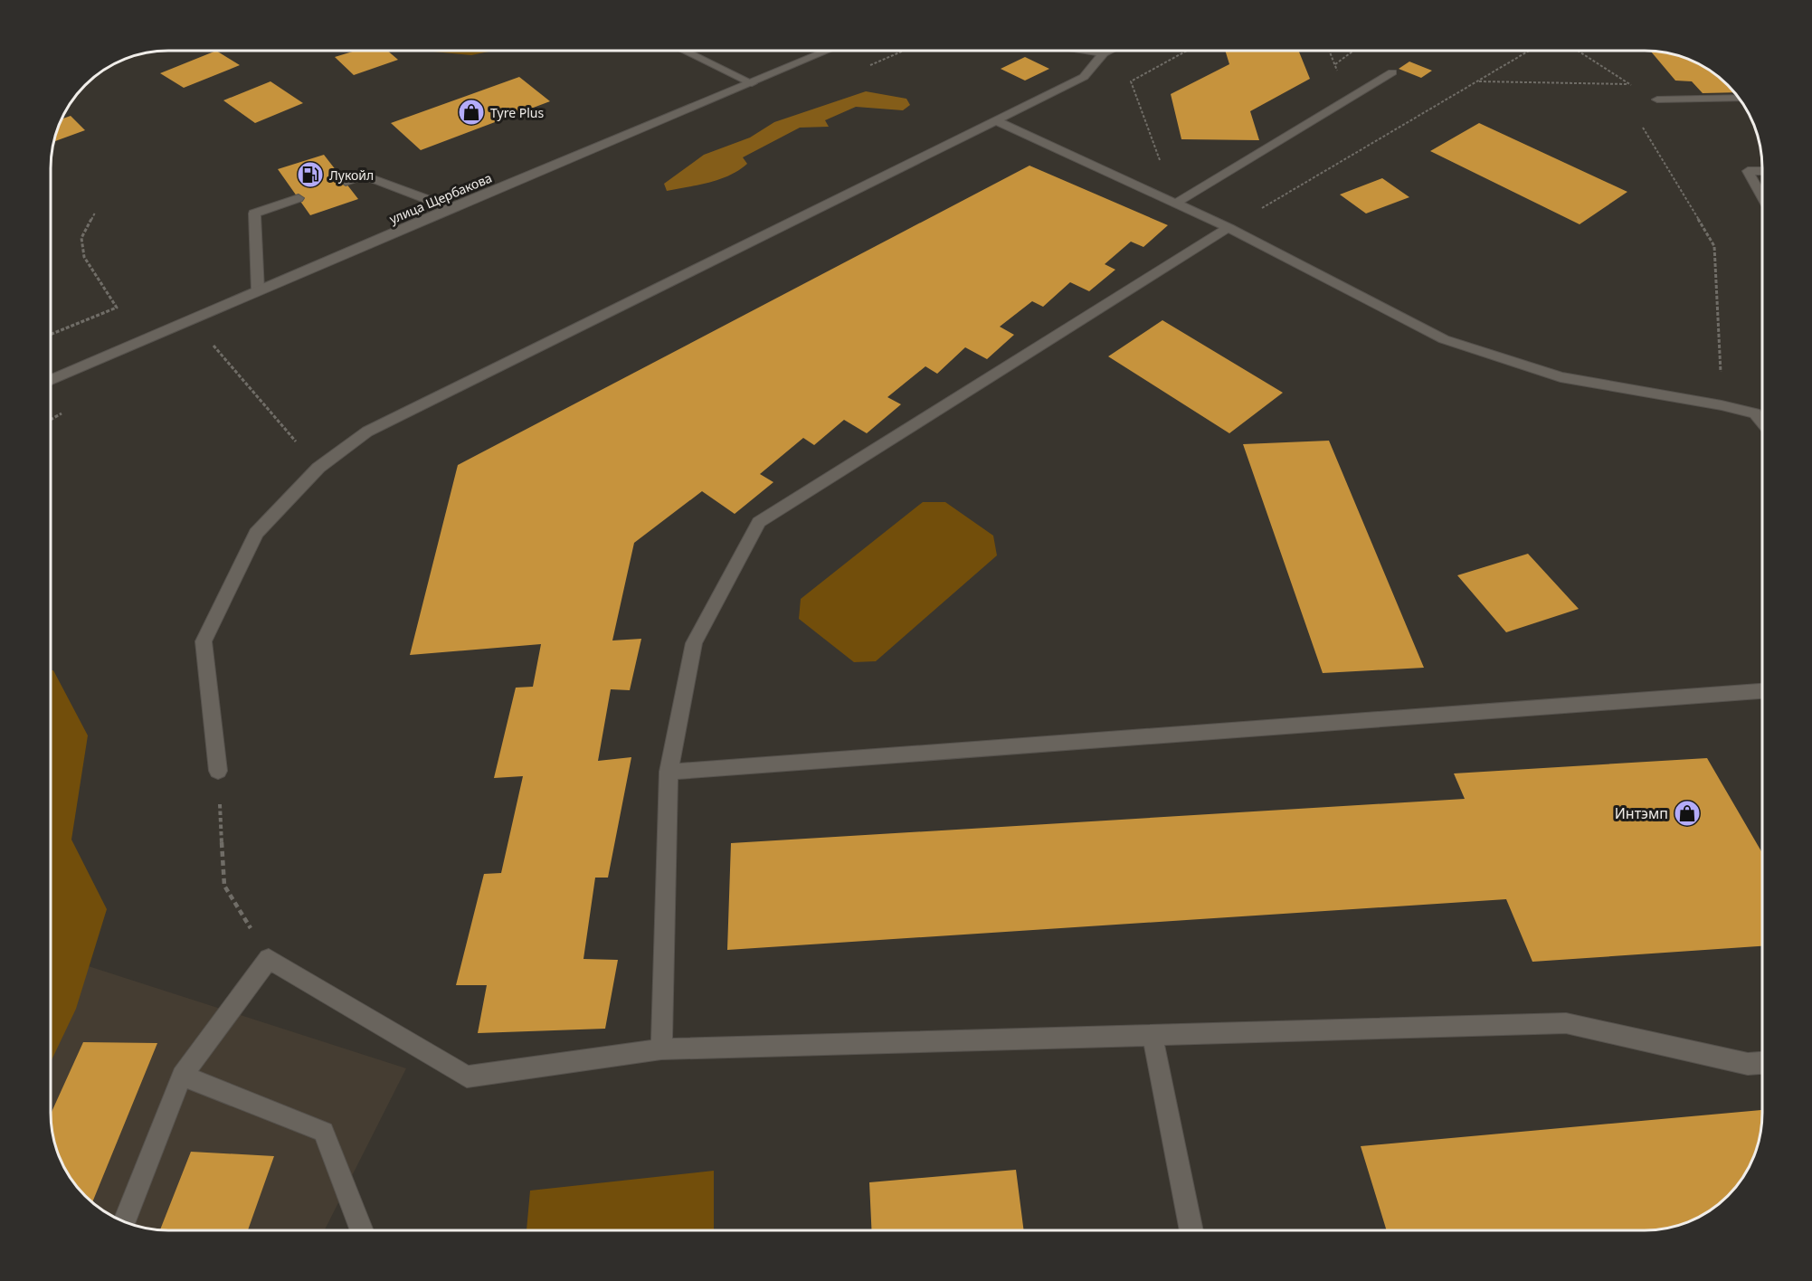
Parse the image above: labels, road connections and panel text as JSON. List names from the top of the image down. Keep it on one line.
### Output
{"streets":{"main road":["улица Щербакова"]},"places":{"shop":["Tyre Plus","Интэмп"],"fuel station":["Лукойл"]}}
